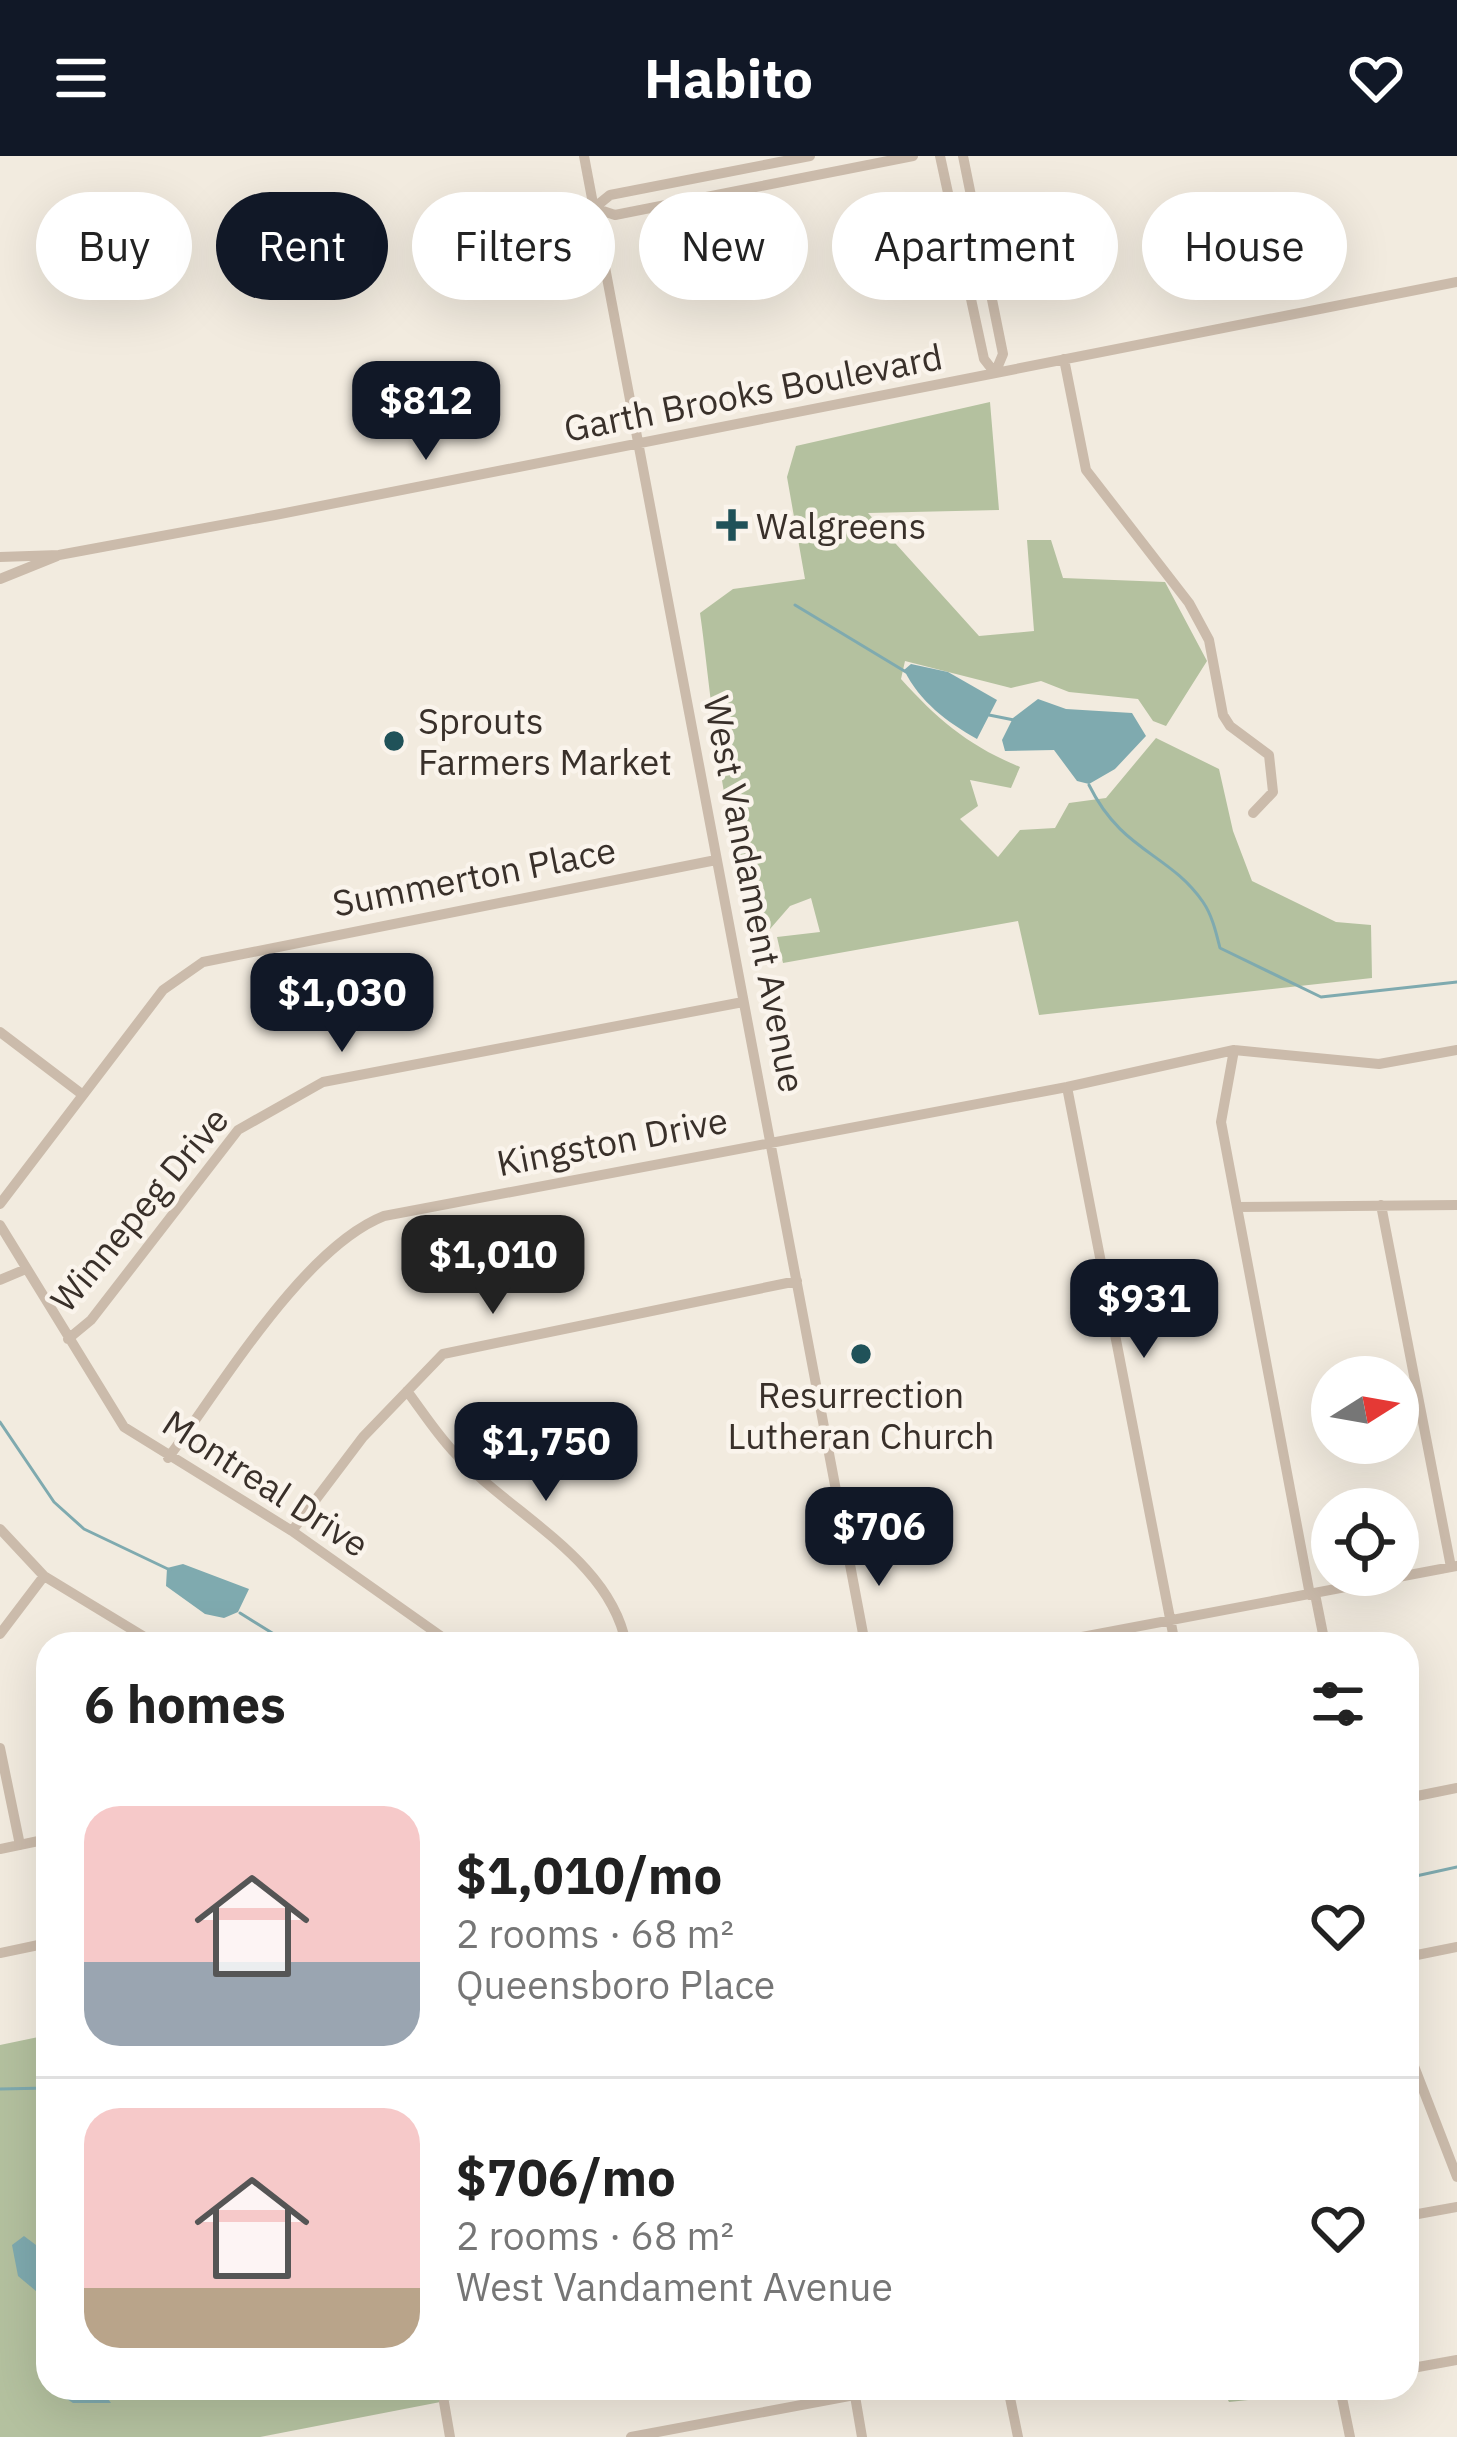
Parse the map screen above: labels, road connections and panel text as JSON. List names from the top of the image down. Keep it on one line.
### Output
{"streets":{"street":["Garth Brooks Boulevard","Summerton Place","West Vandament Avenue","Kingston Drive","Winnepeg Drive","Montreal Drive"]},"crossings":[["Garth Brooks Boulevard","West Vandament Avenue"],["Summerton Place","West Vandament Avenue"],["West Vandament Avenue","Kingston Drive"],["West Vandament Avenue","Winnepeg Drive"],["Kingston Drive","Montreal Drive"],["Winnepeg Drive","Montreal Drive"]],"places":{"health":["Walgreens"],"other":["Sprouts Farmers Market","Resurrection Lutheran Church"]},"north":"right","page":{"header":"Habito","chip":["Buy","Rent","Filters","New","Apartment","House"],"price":["$812","$1,030","$1,010","$931","$1,750","$706"],"heading":"6 homes","list":[{"name":"$1,010/mo","note":"2 rooms · 68 m² · Queensboro Place"},{"name":"$706/mo","note":"2 rooms · 68 m² · West Vandament Avenue"}]}}
